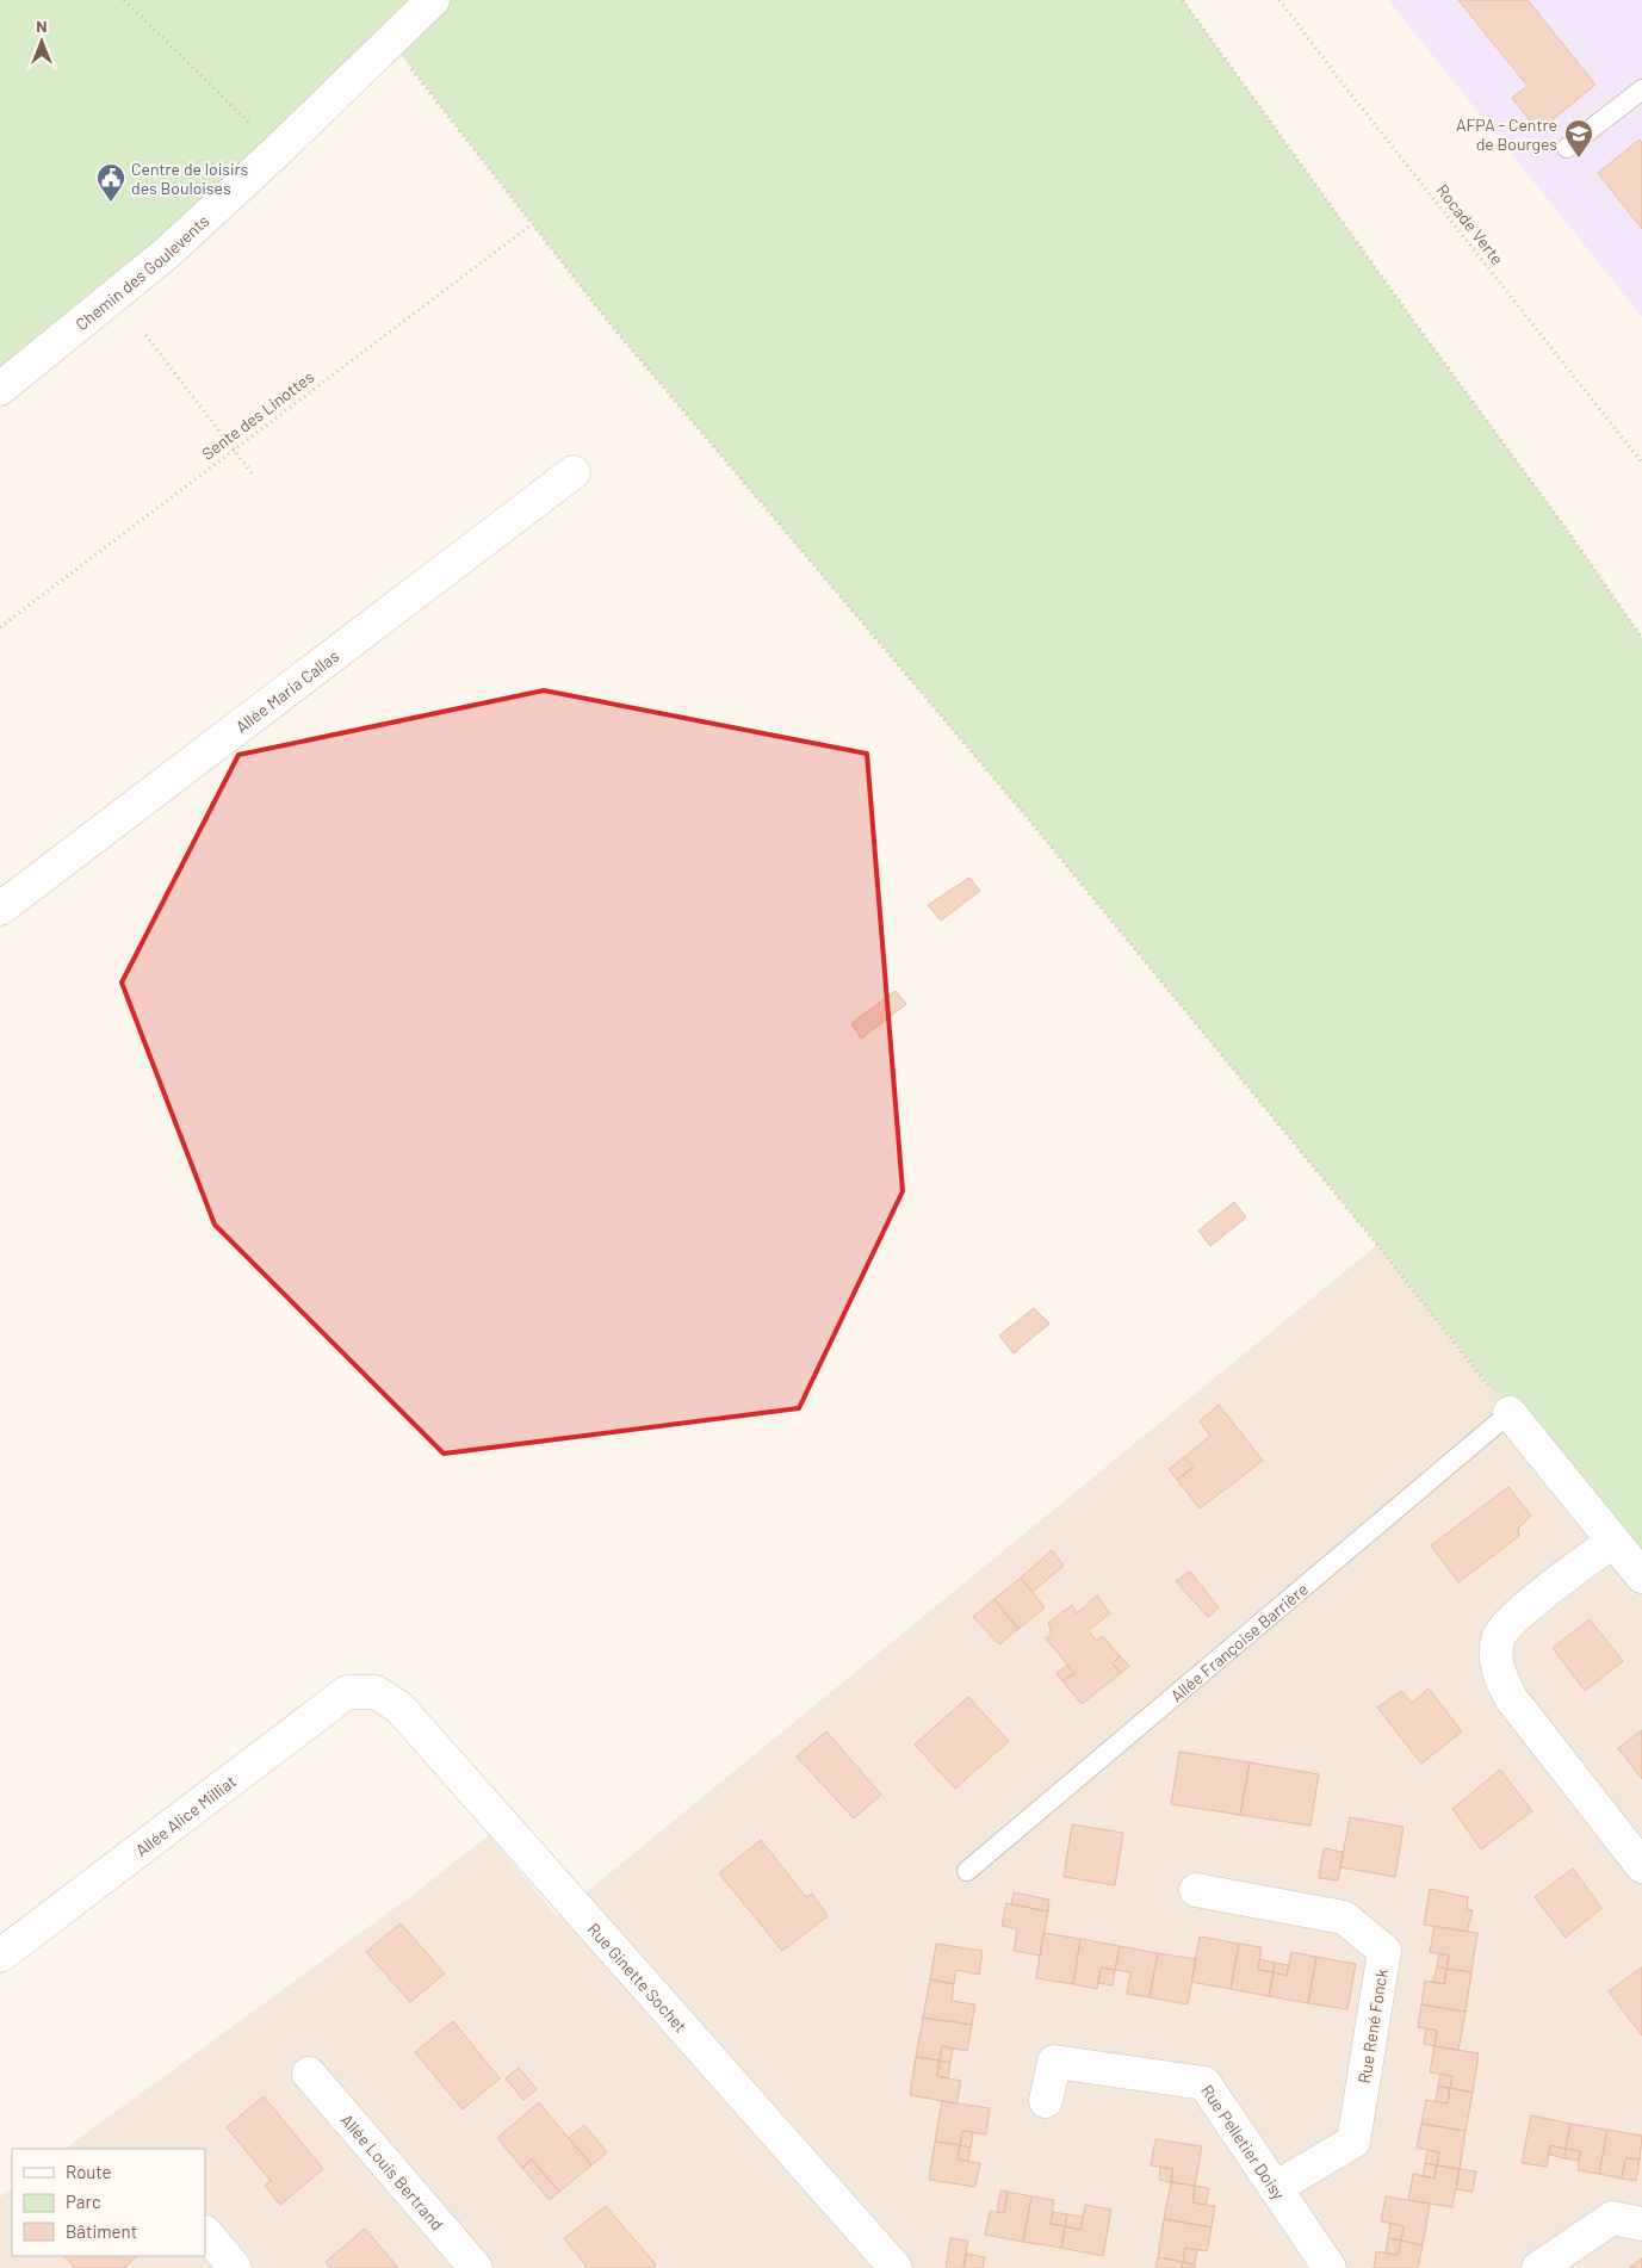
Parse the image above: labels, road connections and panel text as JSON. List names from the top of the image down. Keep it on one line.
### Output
{"streets":{"street":["Chemin des Goulevents","Allée Maria Callas","Allée Alice Milliat","Rue Ginette Sochet","Rue René Fonck","Rue Pelletier Doisy","Allée Louis Bertrand"],"lane":["Allée Françoise Barrière"],"path":["Rocade Verte","Sente des Linottes"]},"crossings":[["Allée Alice Milliat","Rue Ginette Sochet"],["Rue René Fonck","Rue Pelletier Doisy"]],"places":{"school or university":["AFPA - Centre de Bourges"],"public building":["Centre de loisirs des Bouloises"]},"legend":["Route","Parc","Bâtiment"],"north":"top"}
